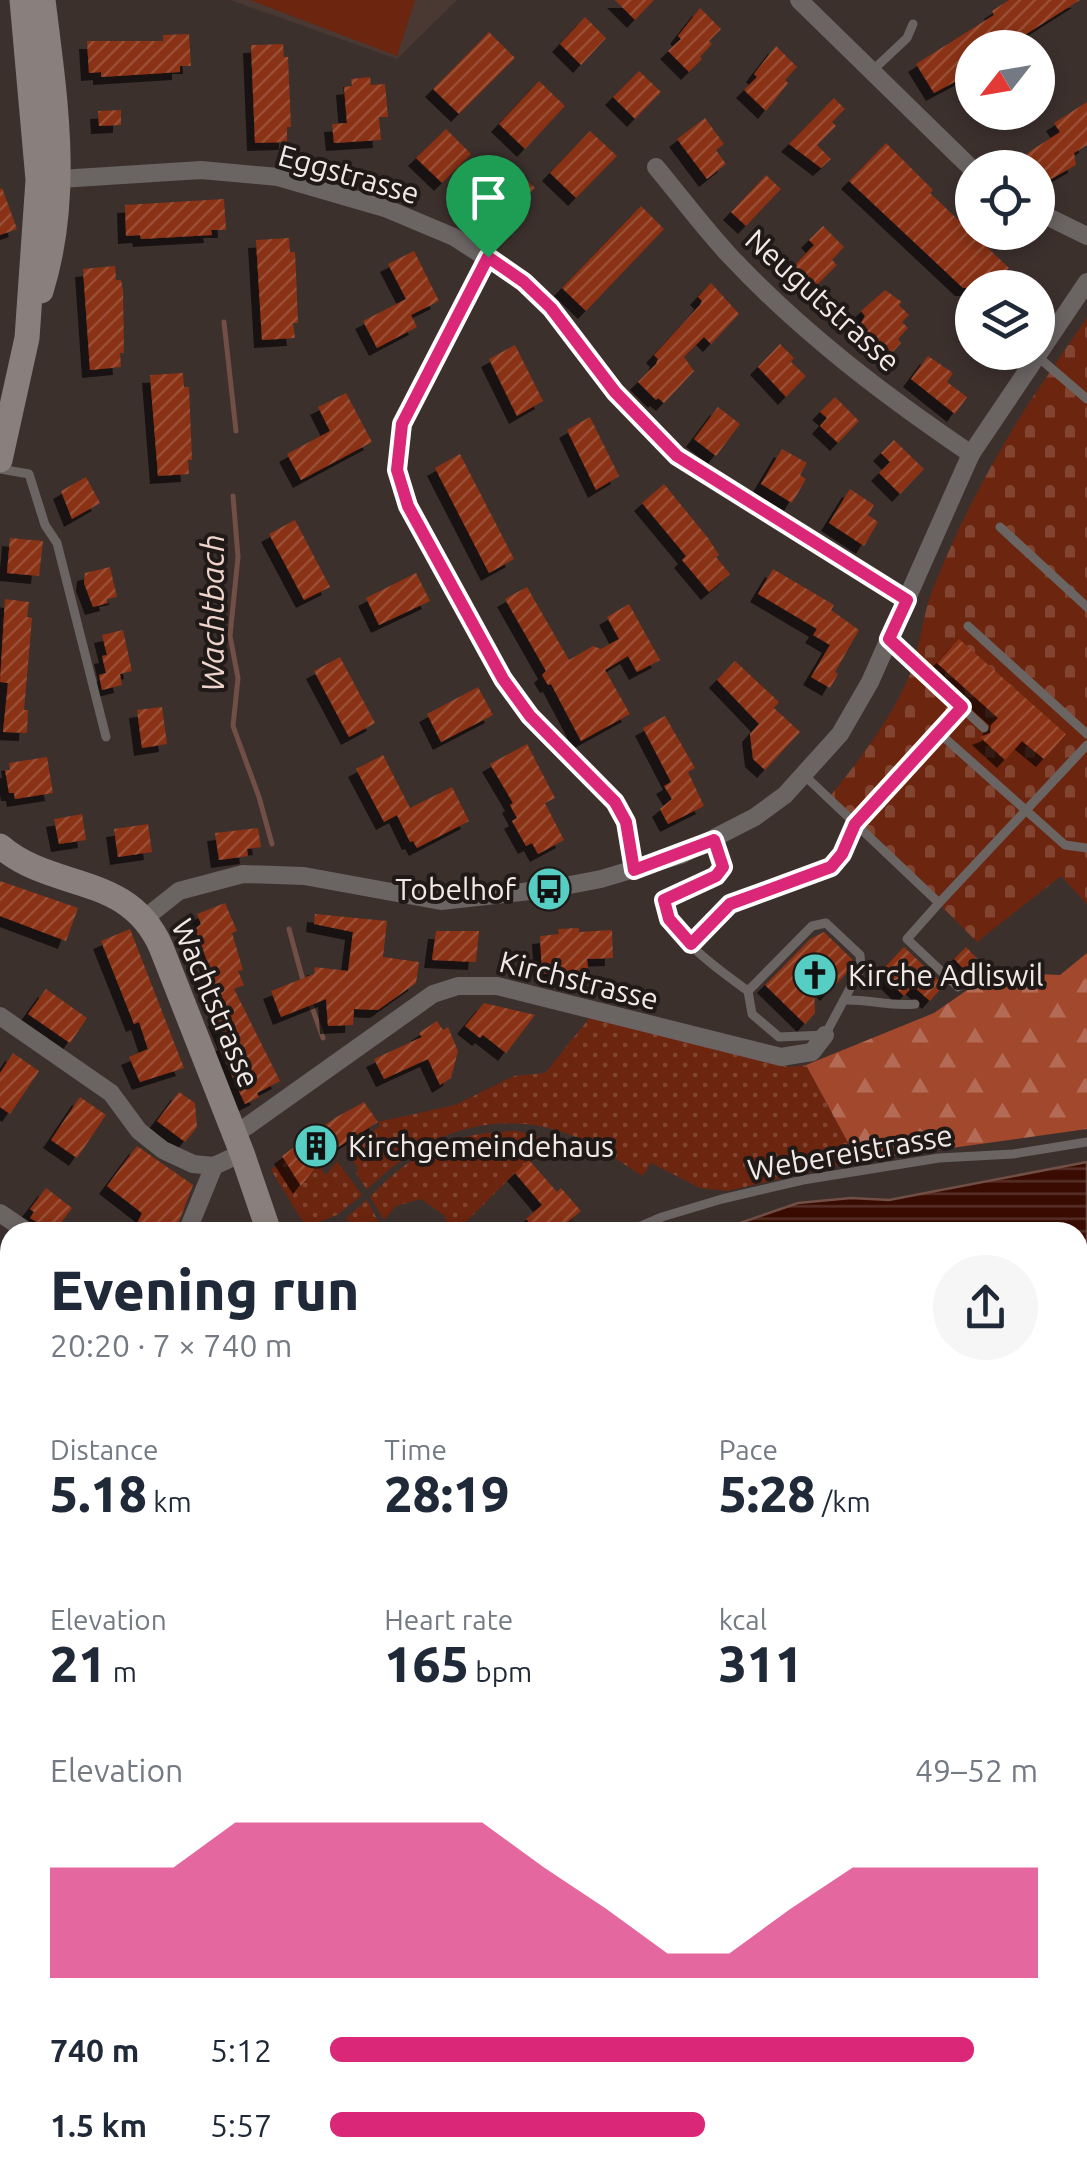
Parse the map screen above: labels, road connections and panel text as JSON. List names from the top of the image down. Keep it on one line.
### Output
{"streets":{"main road":["Wachtstrasse"],"street":["Eggstrasse","Neugutstrasse","Kirchstrasse"],"lane":["Webereistrasse"]},"crossings":[["Kirchstrasse","Wachtstrasse"]],"water":["Wachtbach"],"places":{"bus stop":["Tobelhof"],"church":["Kirche Adliswil"],"building":["Kirchgemeindehaus"]},"north":"bottom left","page":{"heading":["Evening run","20:20 · 7 × 740 m"],"stats":[["Distance","5.18 km"],["Time","28:19"],["Pace","5:28 /km"],["Elevation","21 m"],["Heart rate","165 bpm"],["kcal","311"]],"chart":["Elevation","49–52 m"],"list":[{"name":"740 m","note":"5:12"},{"name":"1.5 km","note":"5:57"}]}}
